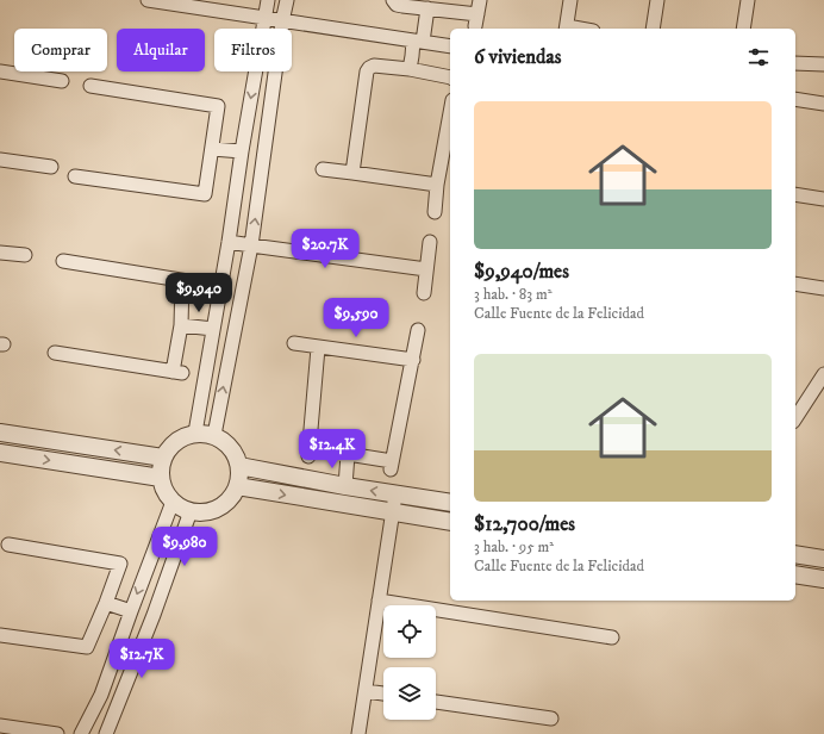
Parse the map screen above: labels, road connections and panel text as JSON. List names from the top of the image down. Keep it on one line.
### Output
{"page":{"chip":["Comprar","Alquilar","Filtros"],"heading":"6 viviendas","list":[{"name":"$9,940/mes","note":"3 hab. · 83 m² · Calle Fuente de la Felicidad"},{"name":"$12,700/mes","note":"3 hab. · 95 m² · Calle Fuente de la Felicidad"}],"price":["$20.7K","$9,940","$9,590","$12.4K","$9,980","$12.7K"]}}
